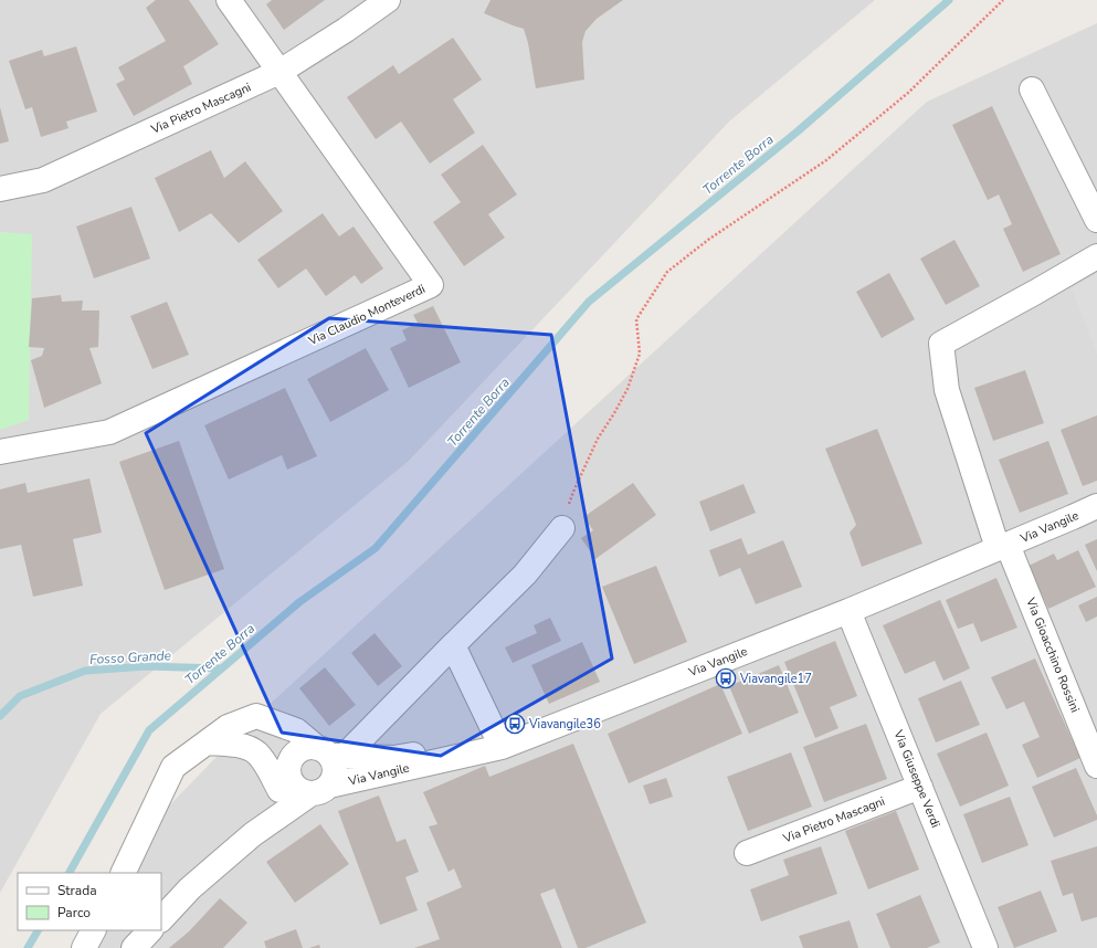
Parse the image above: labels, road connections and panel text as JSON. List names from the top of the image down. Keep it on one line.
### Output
{"streets":{"street":["Via Pietro Mascagni","Via Claudio Monteverdi","Via Vangile","Via Gioacchino Rossini","Via Giuseppe Verdi"]},"crossings":[["Via Pietro Mascagni","Via Claudio Monteverdi"],["Via Pietro Mascagni","Via Giuseppe Verdi"],["Via Vangile","Via Gioacchino Rossini"],["Via Vangile","Via Giuseppe Verdi"]],"water":["Torrente Borra","Fosso Grande"],"places":{"bus stop":["Viavangile17","Viavangile36"]},"legend":["Strada","Parco"]}
